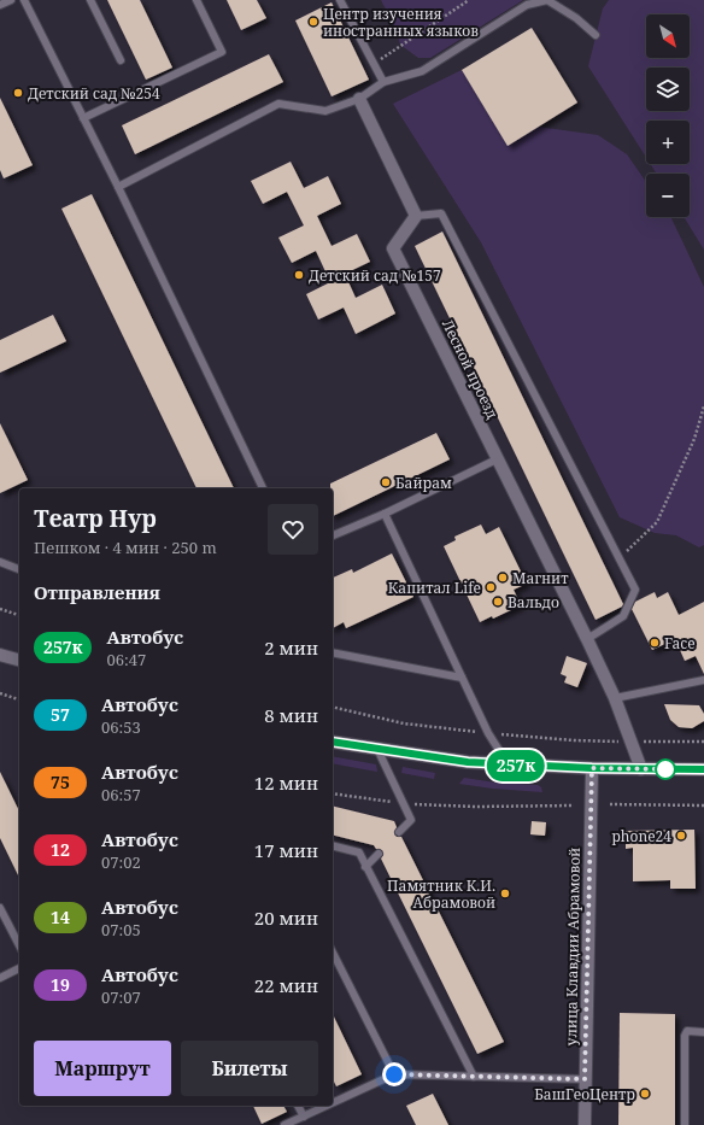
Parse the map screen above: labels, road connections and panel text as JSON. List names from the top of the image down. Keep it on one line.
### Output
{"streets":{"street":["Лесной проезд","улица Клавдии Абрамовой"]},"places":["Центр изучения иностранных языков","Детский сад №254","Детский сад №157","Байрам","Магнит","Капитал Life","Вальдо","Face","phone24","Памятник К.И. Абрамовой","БашГеоЦентр"],"lines":["bus line 257к"],"north":"bottom right","page":{"on_map":"257к","map_buttons":["+","−"],"heading":[["Театр Нур","Пешком · 4 мин · 250 m"],"Отправления"],"list":[{"mark":"257к","name":"Автобус","note":"06:47","value":"2 мин"},{"mark":"57","name":"Автобус","note":"06:53","value":"8 мин"},{"mark":"75","name":"Автобус","note":"06:57","value":"12 мин"},{"mark":"12","name":"Автобус","note":"07:02","value":"17 мин"},{"mark":"14","name":"Автобус","note":"07:05","value":"20 мин"},{"mark":"19","name":"Автобус","note":"07:07","value":"22 мин"}],"buttons":["Маршрут","Билеты"]}}
